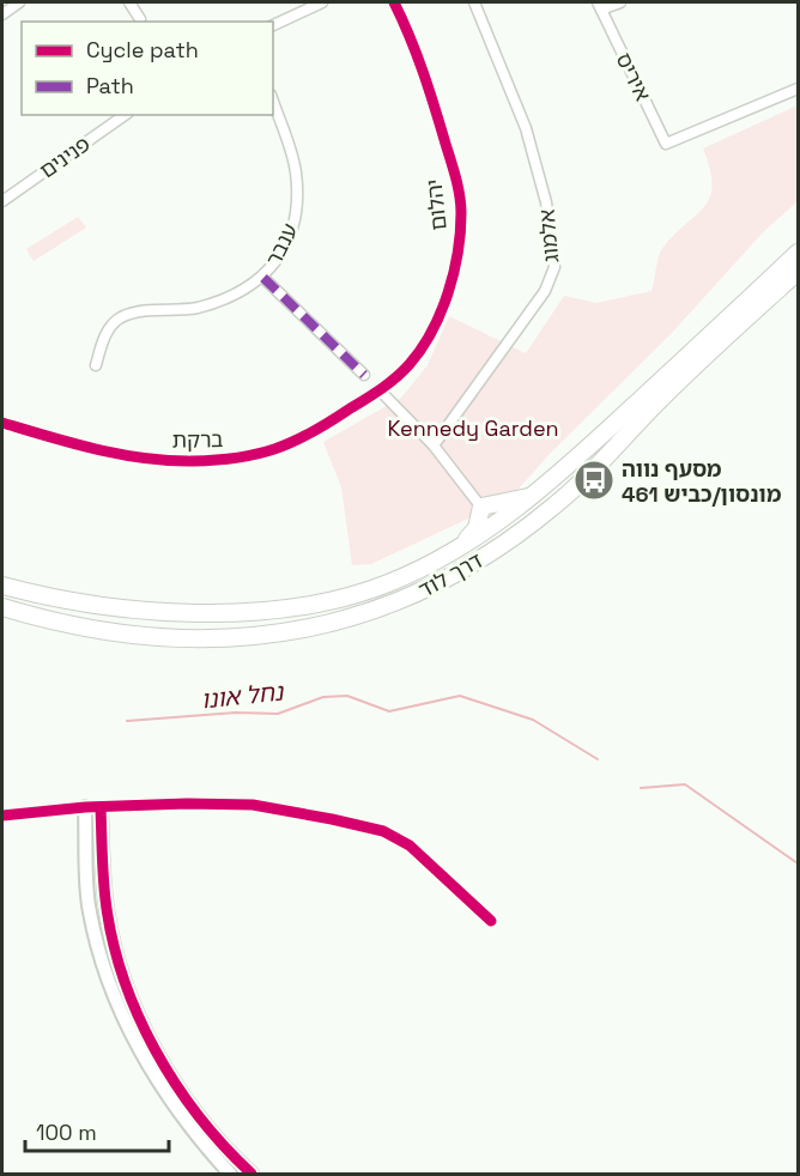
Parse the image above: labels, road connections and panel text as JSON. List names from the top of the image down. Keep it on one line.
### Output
{"streets":{"main road":["דרך לוד"],"street":["איריס","פנינים","יהלום","אלמוג","ענבר","ברקת"]},"crossings":[["יהלום","ברקת"]],"water":["נחל אונו"],"parks":["Kennedy Garden"],"places":{"bus stop":["מסעף נווה מונסון/כביש 461"]},"legend":["Cycle path","Path"],"scale_bar":"100 m"}
